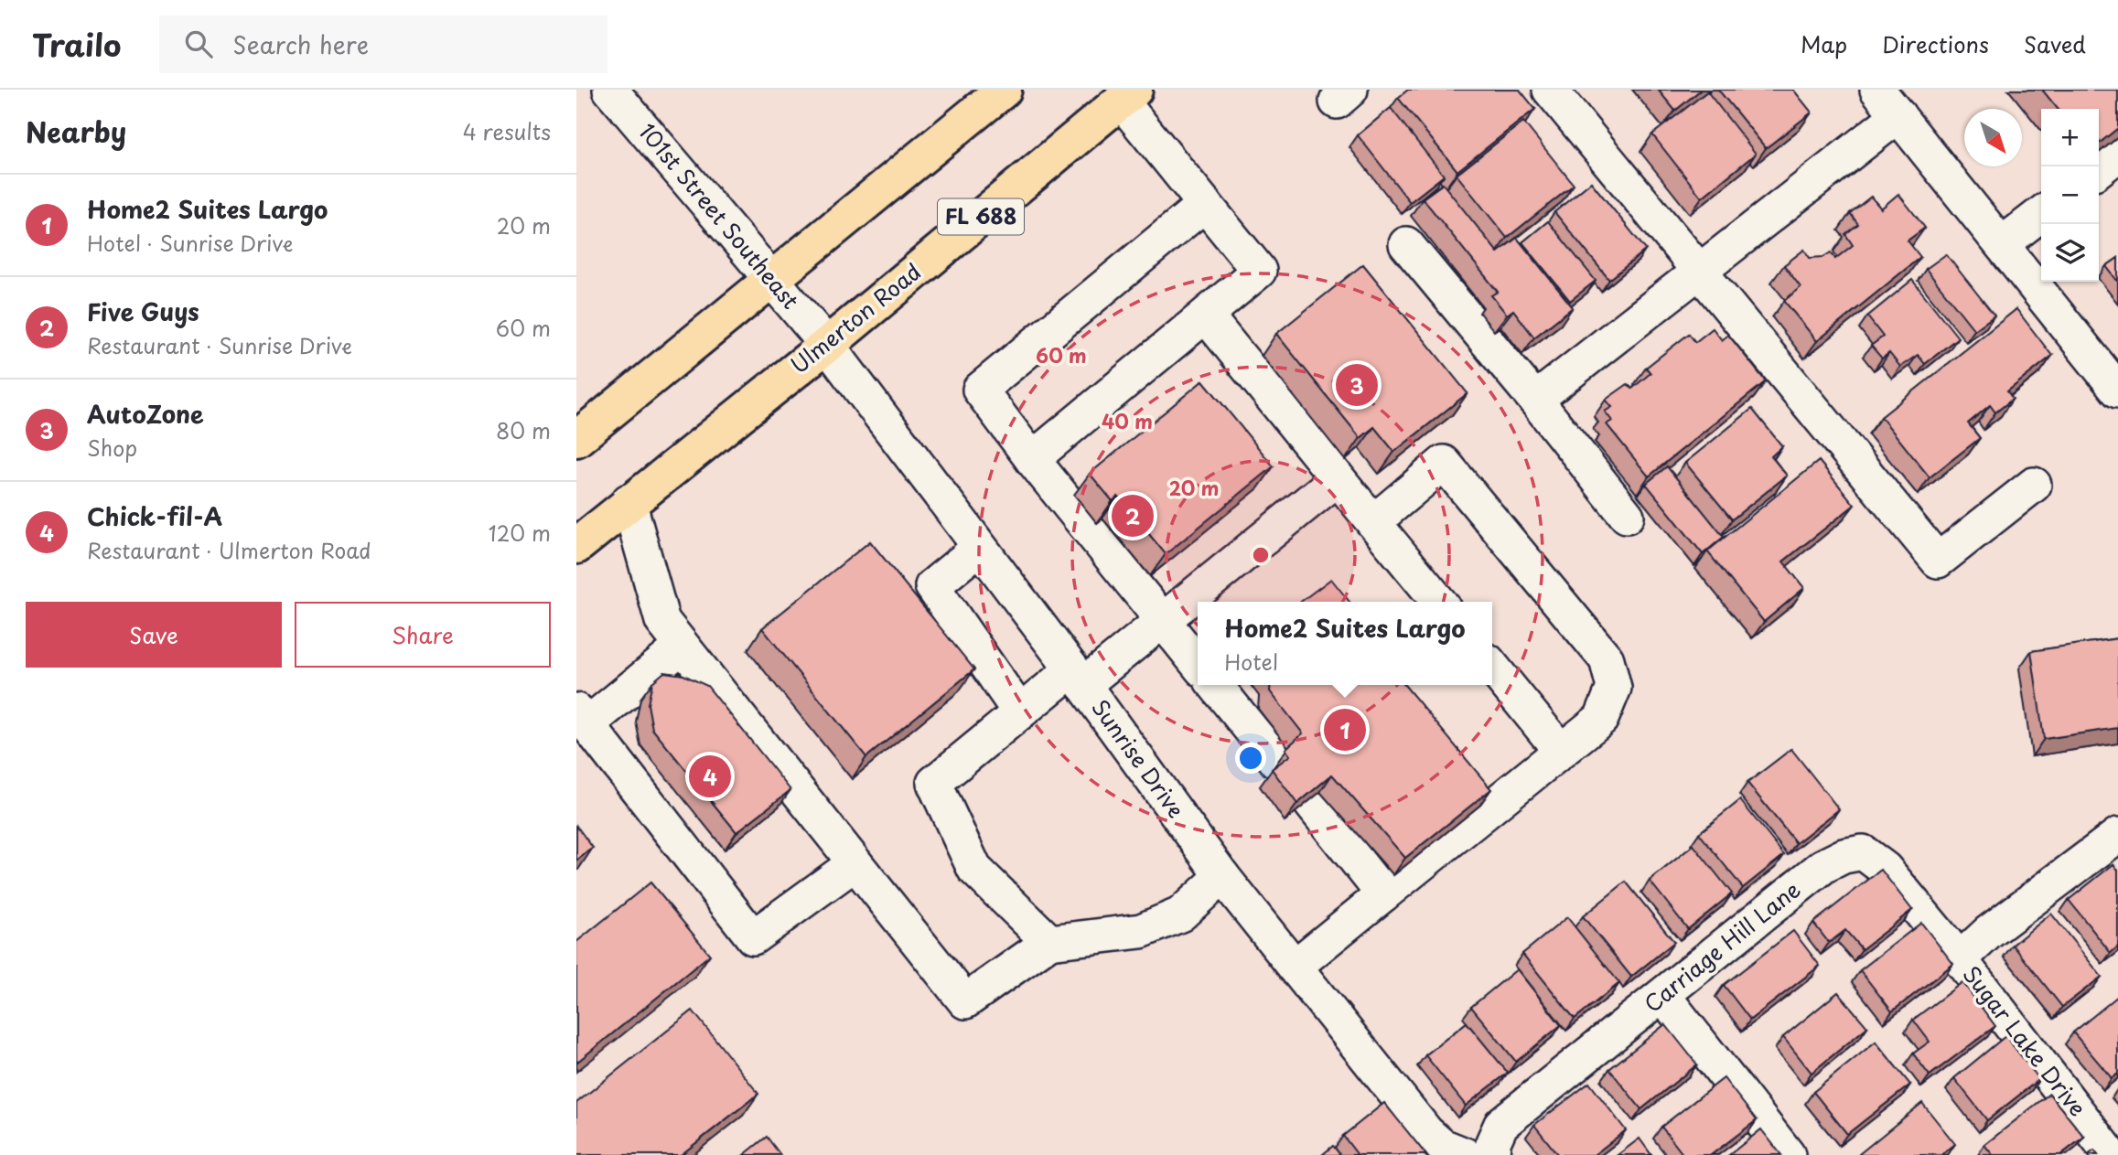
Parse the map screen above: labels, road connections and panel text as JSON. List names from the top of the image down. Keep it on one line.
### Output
{"streets":{"main road":["FL 688","Ulmerton Road"],"street":["101st Street Southeast","Sunrise Drive","Carriage Hill Lane","Sugar Lake Drive"]},"crossings":[["101st Street Southeast","Ulmerton Road"],["101st Street Southeast","Sunrise Drive"],["Ulmerton Road","Sunrise Drive"],["Carriage Hill Lane","Sugar Lake Drive"]],"north":"bottom right","page":{"header":"Trailo","search":"Search here","nav":["Map","Directions","Saved"],"heading":["Nearby","4 results"],"map_buttons":["+","−"],"list":[{"mark":"1","name":"Home2 Suites Largo","note":"Hotel · Sunrise Drive","value":"20 m"},{"mark":"2","name":"Five Guys","note":"Restaurant · Sunrise Drive","value":"60 m"},{"mark":"3","name":"AutoZone","note":"Shop","value":"80 m"},{"mark":"4","name":"Chick-fil-A","note":"Restaurant · Ulmerton Road","value":"120 m"}],"pins":["3","2","1","4"],"buttons":["Save","Share"],"popup":["Home2 Suites Largo","Hotel"]},"rings":["60 m","40 m","20 m"]}
